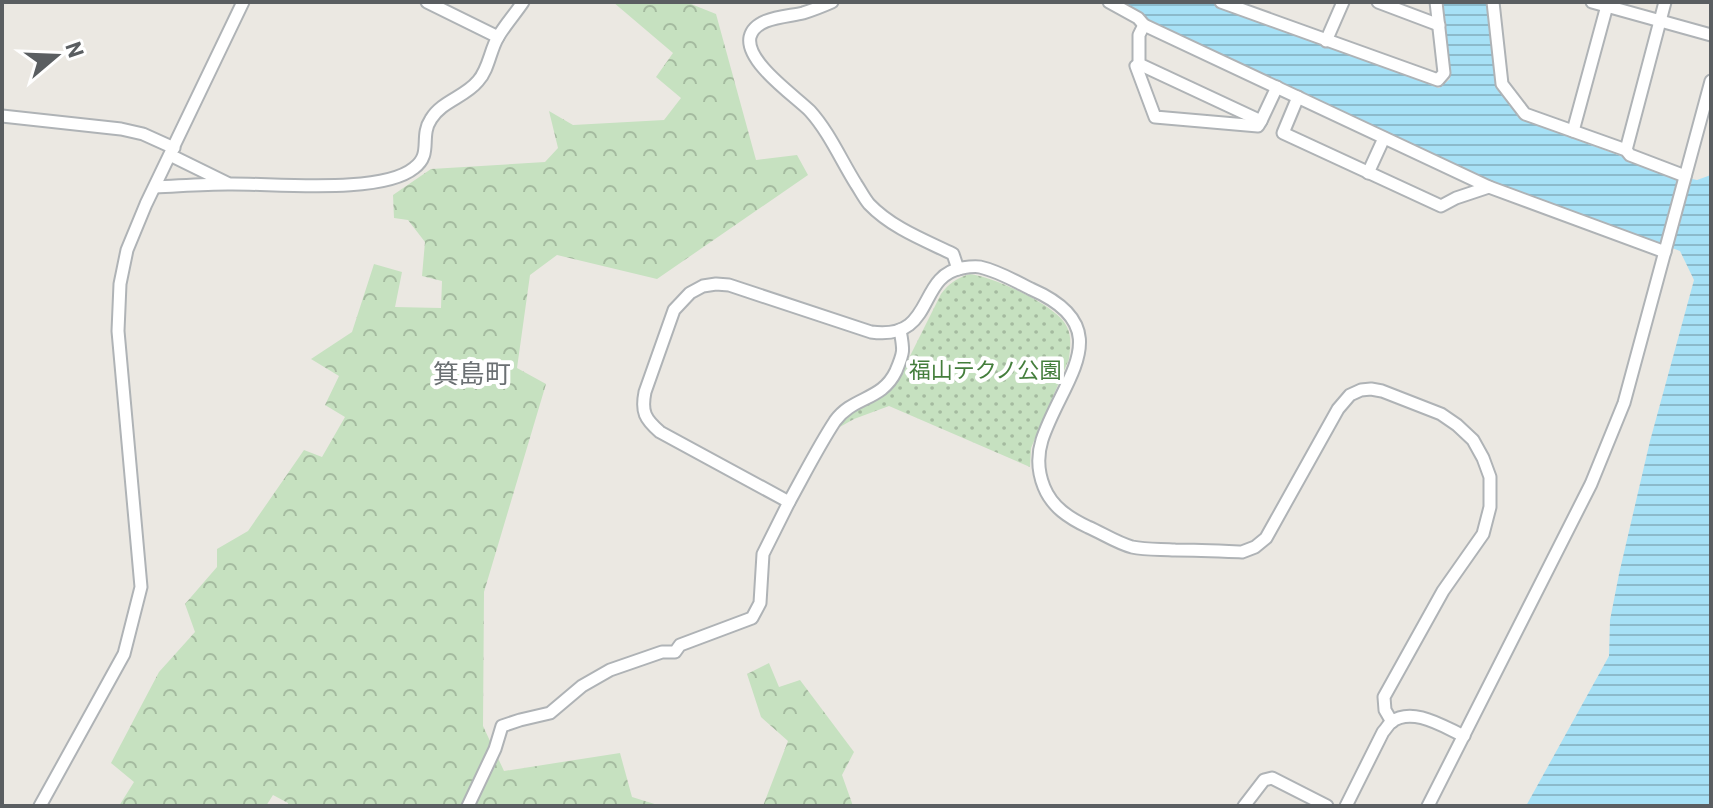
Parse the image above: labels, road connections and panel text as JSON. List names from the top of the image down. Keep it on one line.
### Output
{"districts":["箕島町"],"parks":["福山テクノ公園"],"north":"right"}
